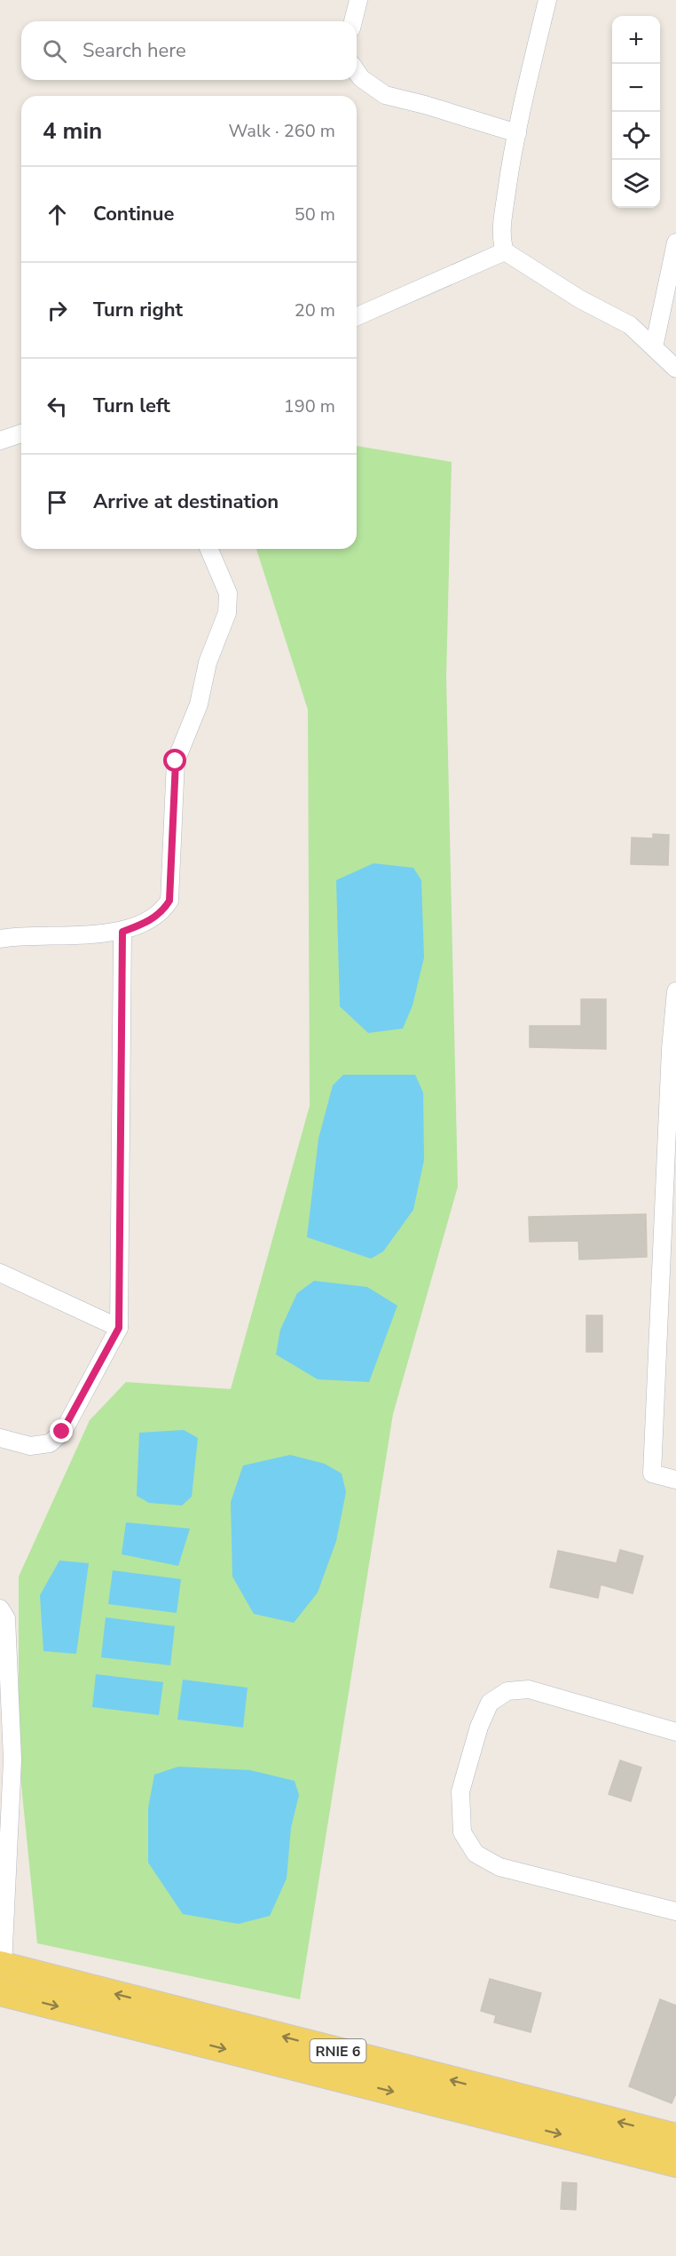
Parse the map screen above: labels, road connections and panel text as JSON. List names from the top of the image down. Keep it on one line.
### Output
{"streets":{"main road":["RNIE 6"]},"page":{"map_buttons":["+","−"],"search":"Search here","heading":["4 min","Walk · 260 m"],"list":[["Continue","50 m"],["Turn right","20 m"],["Turn left","190 m"],"Arrive at destination"]}}
